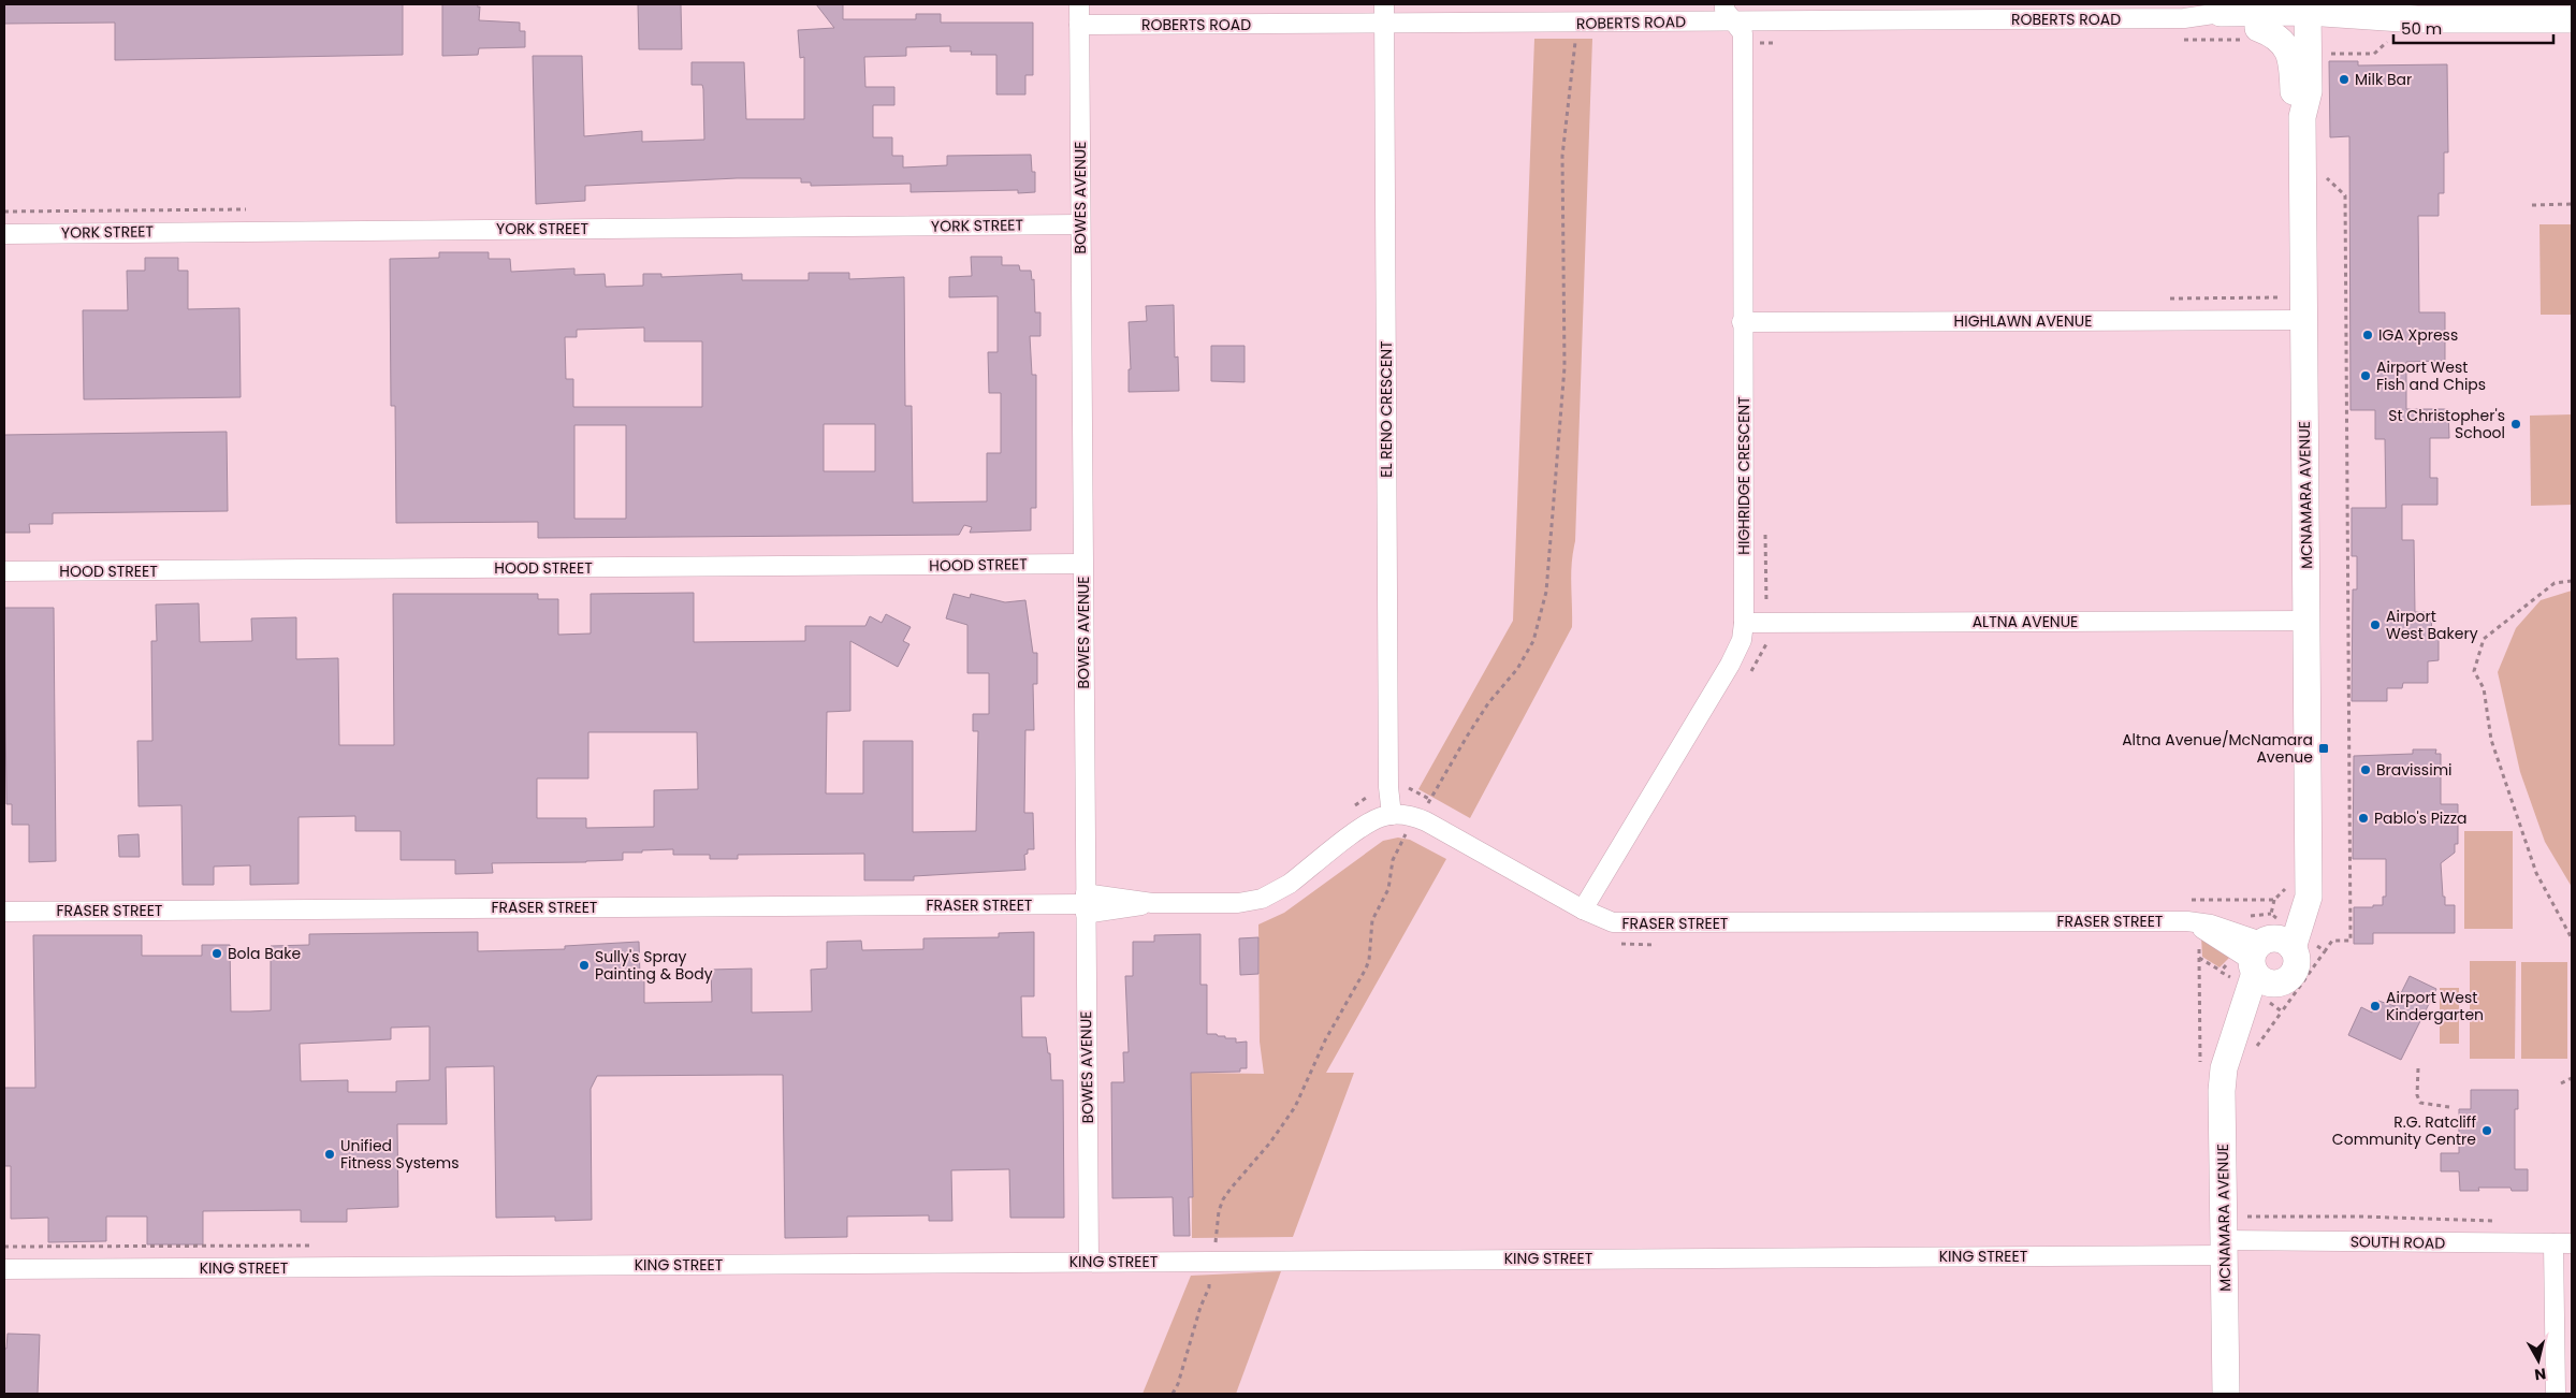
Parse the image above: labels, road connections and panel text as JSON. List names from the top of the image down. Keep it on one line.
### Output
{"streets":{"street":["ROBERTS ROAD","BOWES AVENUE","YORK STREET","HIGHLAWN AVENUE","EL RENO CRESCENT","HIGHRIDGE CRESCENT","MCNAMARA AVENUE","HOOD STREET","ALTNA AVENUE","FRASER STREET","SOUTH ROAD","KING STREET"]},"crossings":[["ROBERTS ROAD","BOWES AVENUE"],["ROBERTS ROAD","EL RENO CRESCENT"],["ROBERTS ROAD","HIGHRIDGE CRESCENT"],["ROBERTS ROAD","MCNAMARA AVENUE"],["BOWES AVENUE","YORK STREET"],["BOWES AVENUE","HOOD STREET"],["BOWES AVENUE","FRASER STREET"],["BOWES AVENUE","KING STREET"],["HIGHLAWN AVENUE","HIGHRIDGE CRESCENT"],["HIGHLAWN AVENUE","MCNAMARA AVENUE"],["EL RENO CRESCENT","FRASER STREET"],["HIGHRIDGE CRESCENT","ALTNA AVENUE"],["HIGHRIDGE CRESCENT","FRASER STREET"],["MCNAMARA AVENUE","ALTNA AVENUE"],["MCNAMARA AVENUE","FRASER STREET"],["MCNAMARA AVENUE","SOUTH ROAD"],["MCNAMARA AVENUE","KING STREET"],["SOUTH ROAD","KING STREET"]],"places":{"other":["Milk Bar","IGA Xpress","Airport West Fish and Chips","St Christopher's School","Airport West Bakery","Bravissimi","Pablo's Pizza","Bola Bake","Sully's Spray Painting & Body","Airport West Kindergarten","R.G. Ratcliff Community Centre","Unified Fitness Systems"],"transit":["Altna Avenue/McNamara Avenue"]},"scale_bar":"50 m","north":"bottom"}
